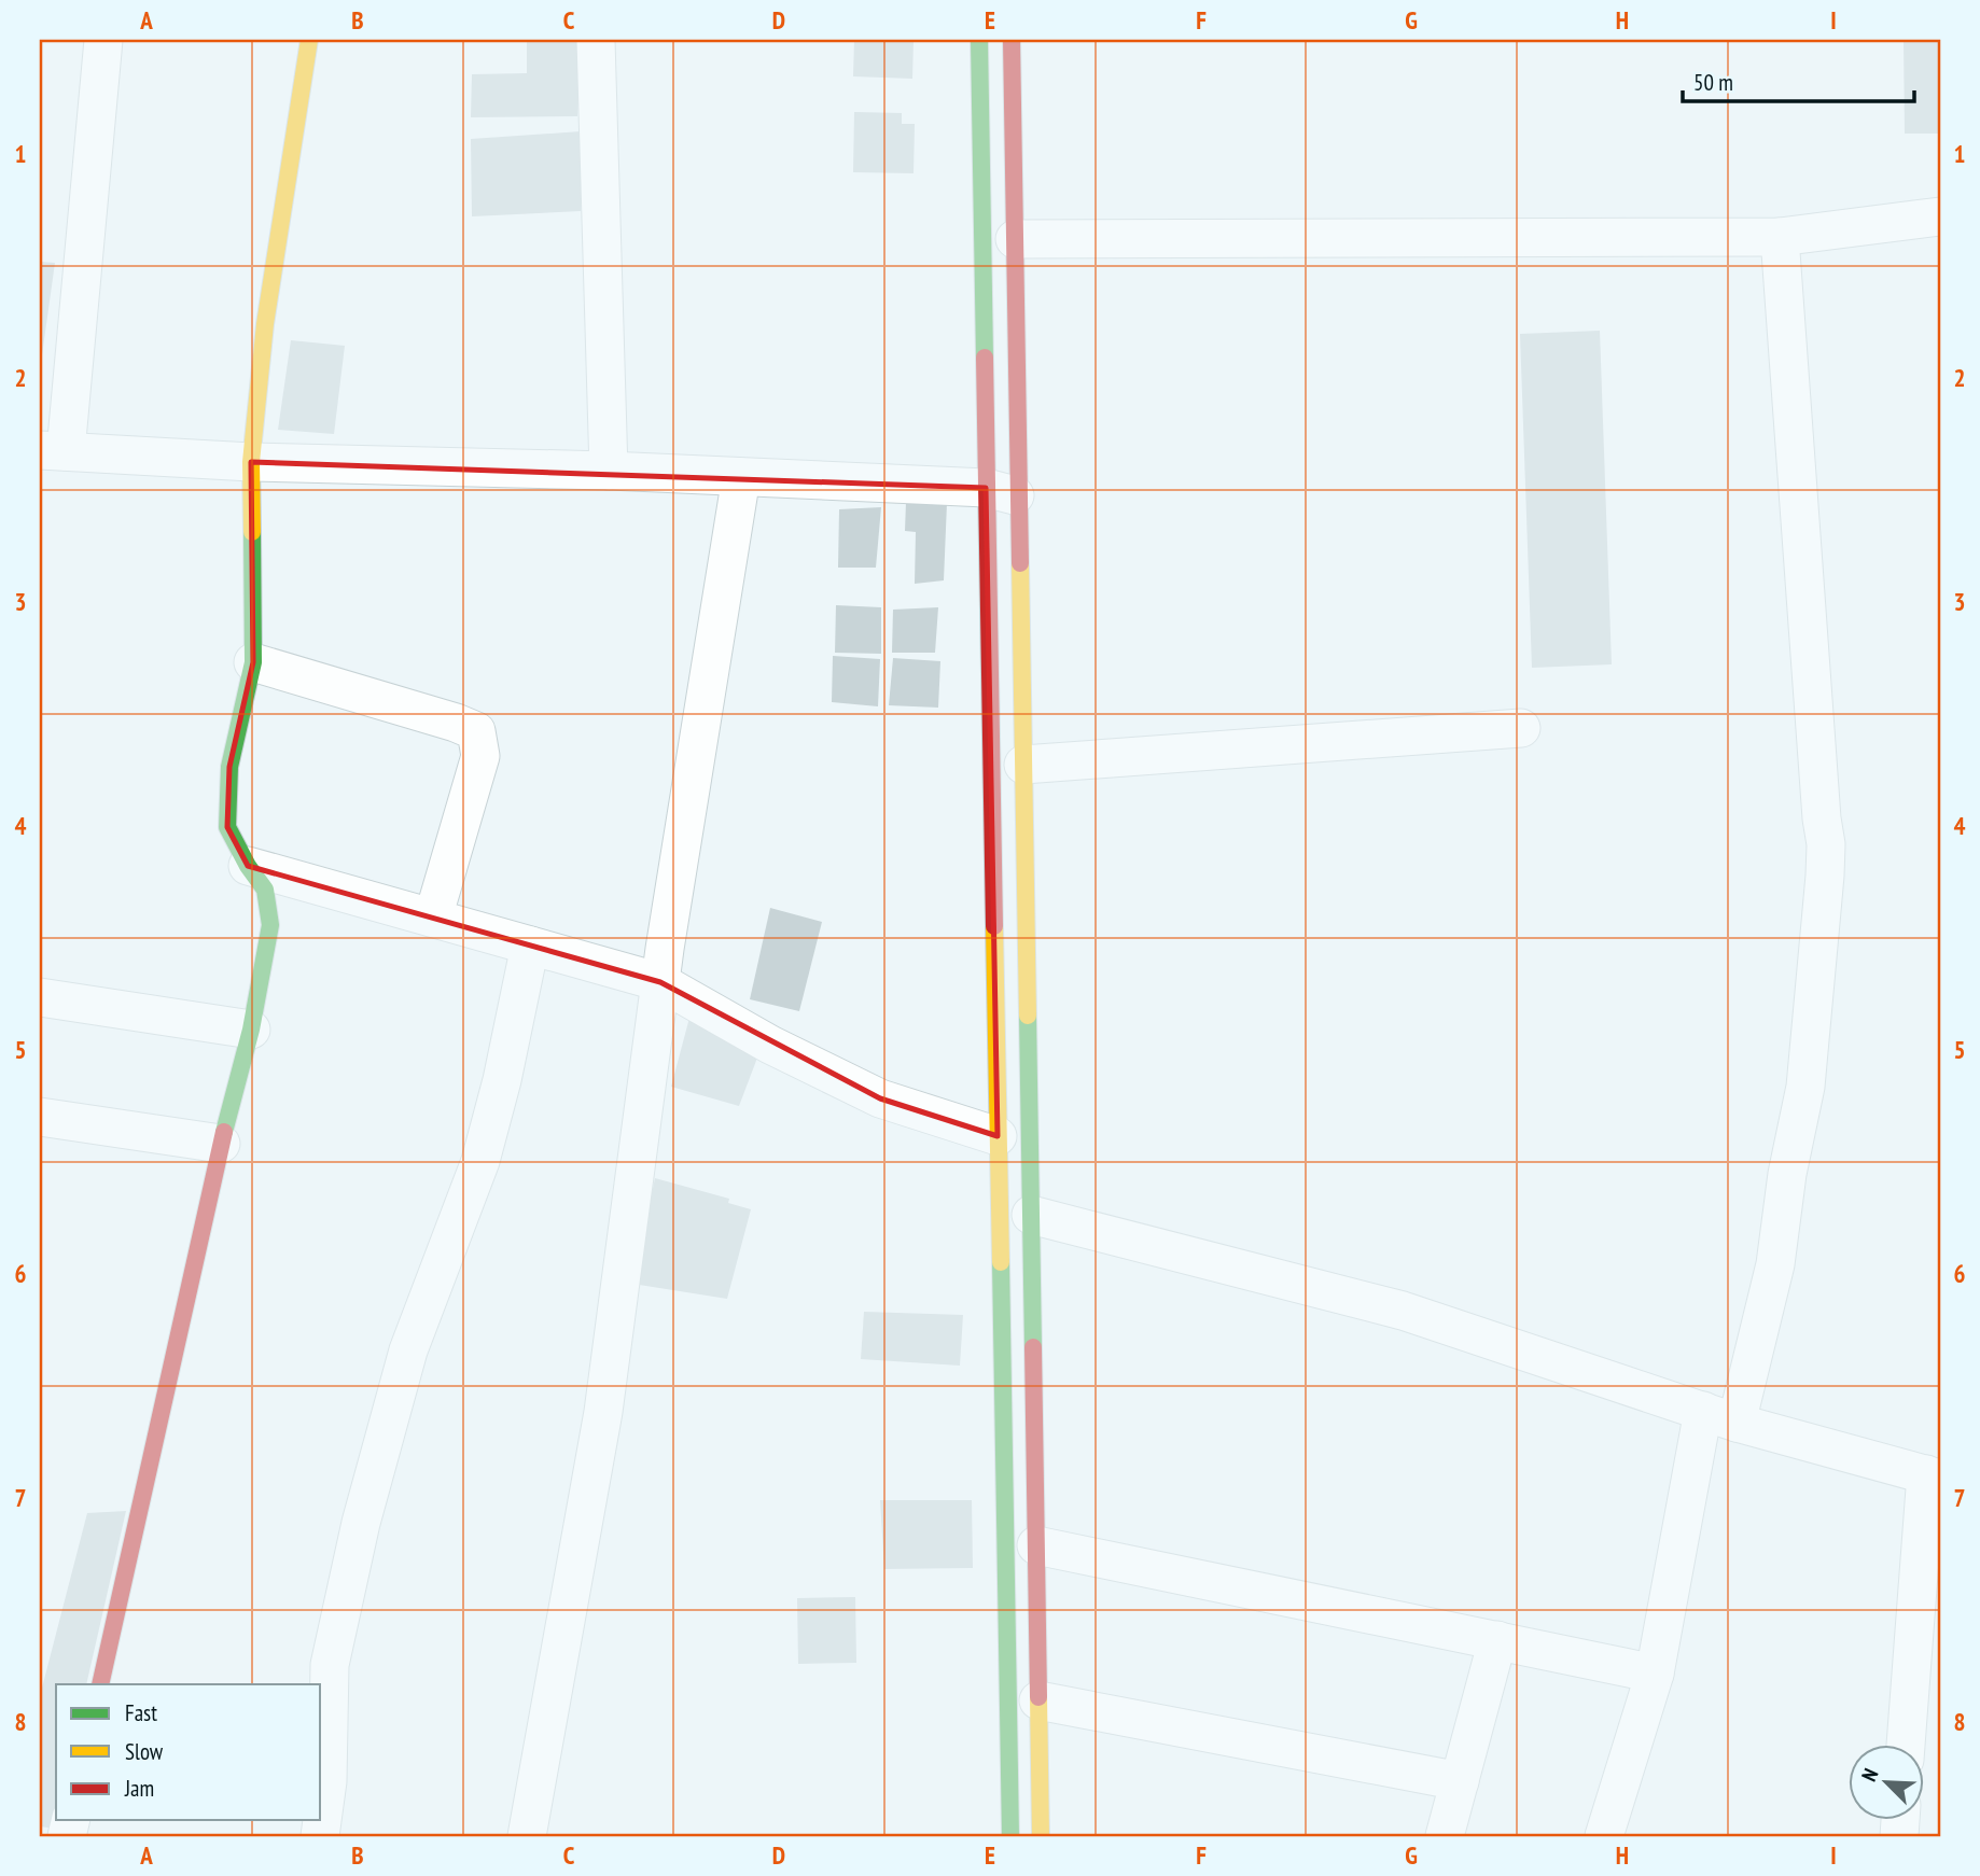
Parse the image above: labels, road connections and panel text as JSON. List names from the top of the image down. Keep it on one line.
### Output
{"legend":["Fast","Slow","Jam"],"scale_bar":"50 m","north":"top left","grid":{"columns":["A","B","C","D","E","F","G","H","I"],"rows":["1","2","3","4","5","6","7","8"]}}
